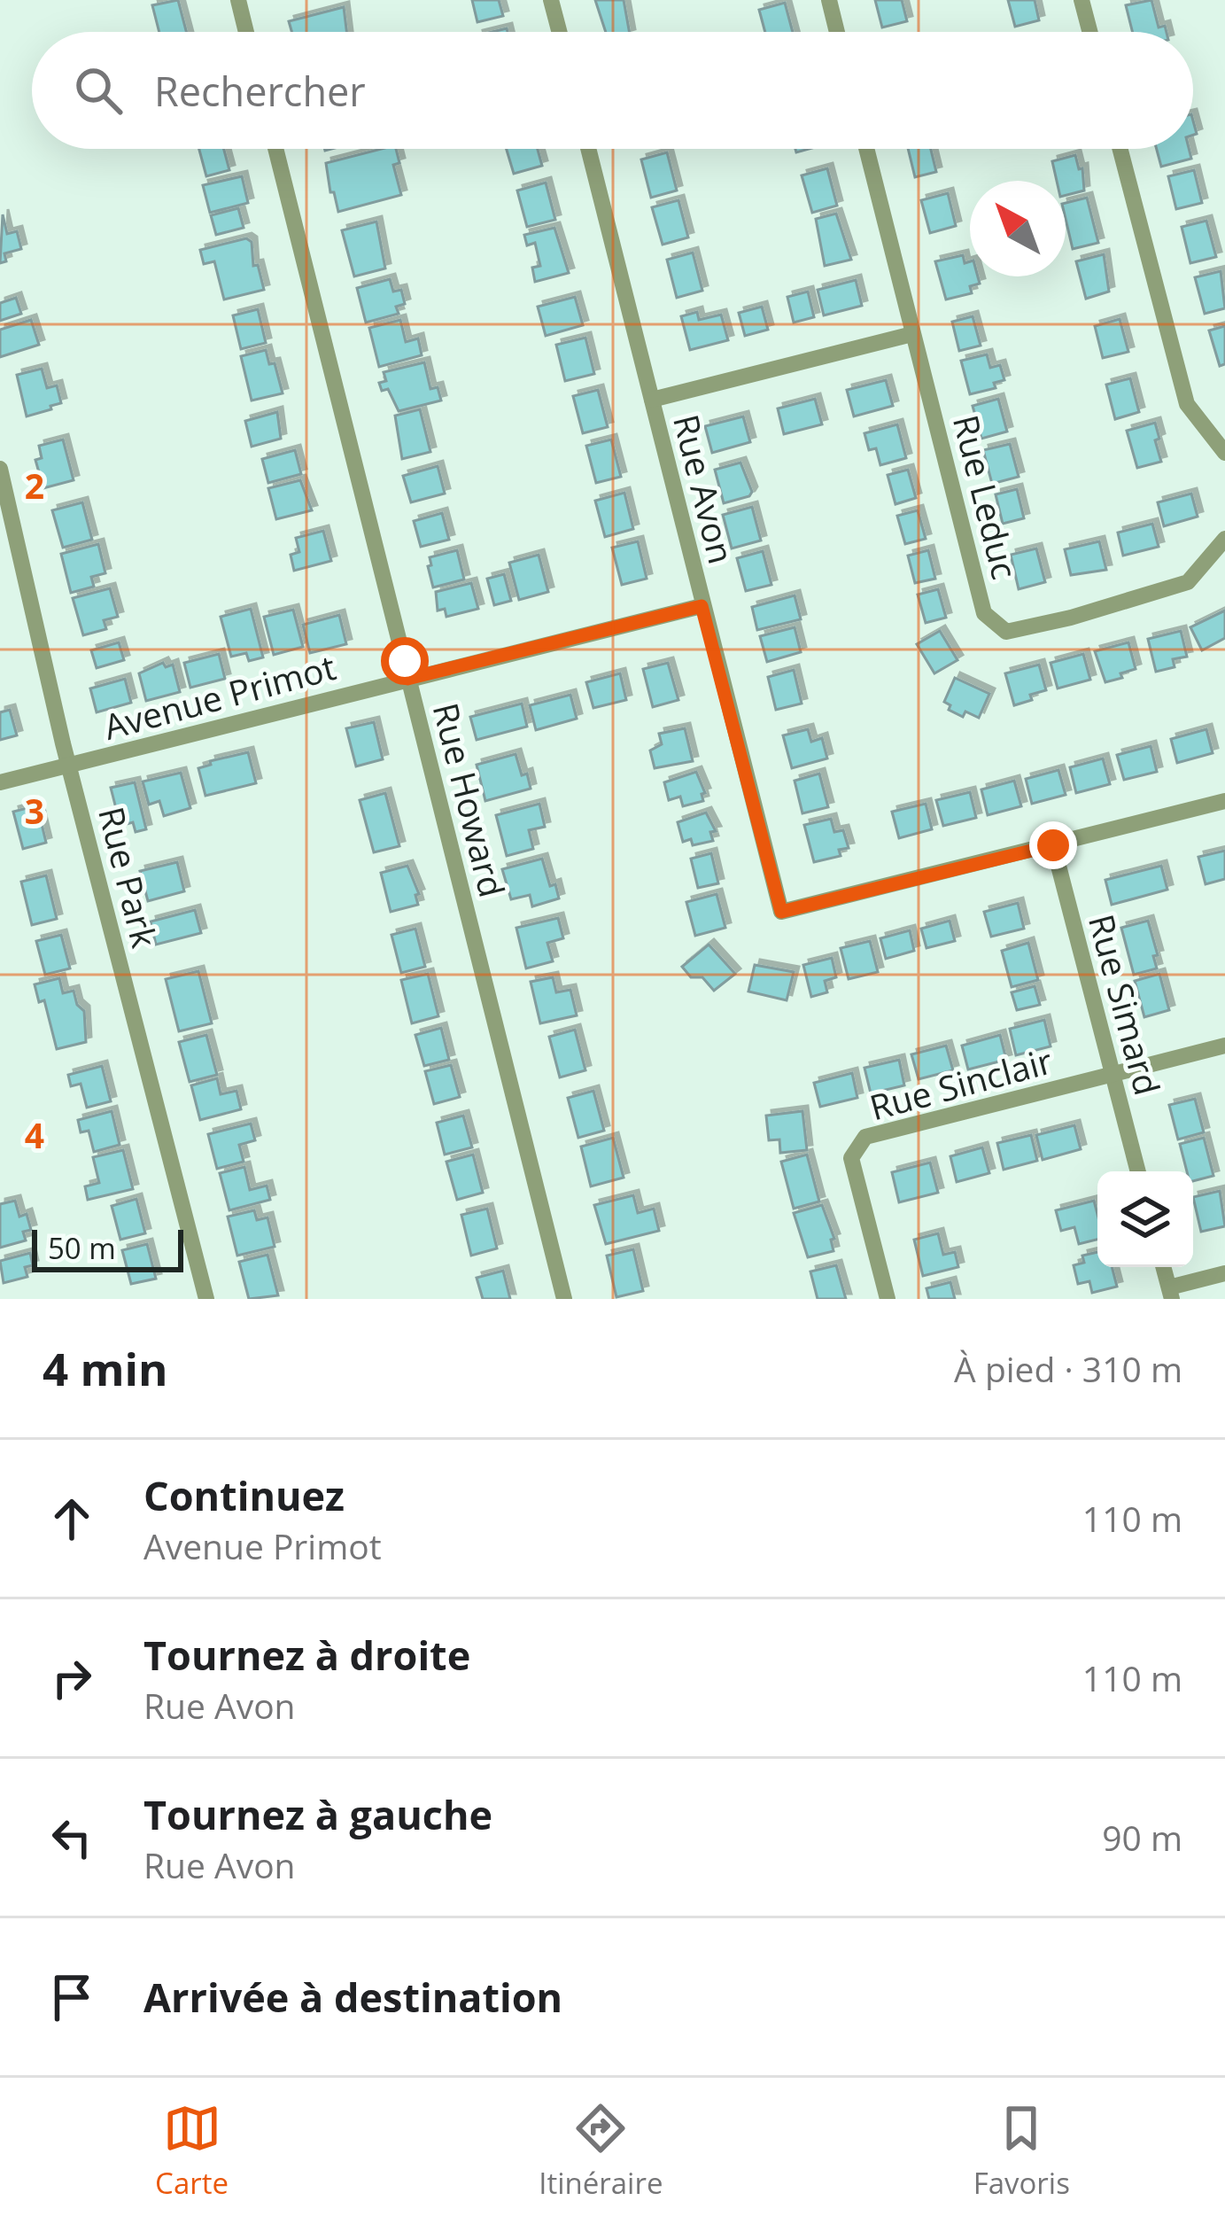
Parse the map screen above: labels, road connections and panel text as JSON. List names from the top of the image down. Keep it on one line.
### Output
{"streets":{"street":["Rue Avon","Rue Leduc","Avenue Primot","Rue Howard","Rue Park","Rue Simard","Rue Sinclair"]},"crossings":[["Rue Avon","Avenue Primot"],["Rue Avon","Rue Simard"],["Avenue Primot","Rue Howard"],["Avenue Primot","Rue Park"],["Rue Simard","Rue Sinclair"]],"scale_bar":"50 m","north":"top left","page":{"search":"Rechercher","scale":"50 m","heading":["4 min","À pied · 310 m"],"list":[["Continuez","Avenue Primot","110 m"],["Tournez à droite","Rue Avon","110 m"],["Tournez à gauche","Rue Avon","90 m"],"Arrivée à destination"],"nav":["Carte","Itinéraire","Favoris"]},"grid":{"rows":["2","3","4"]}}
